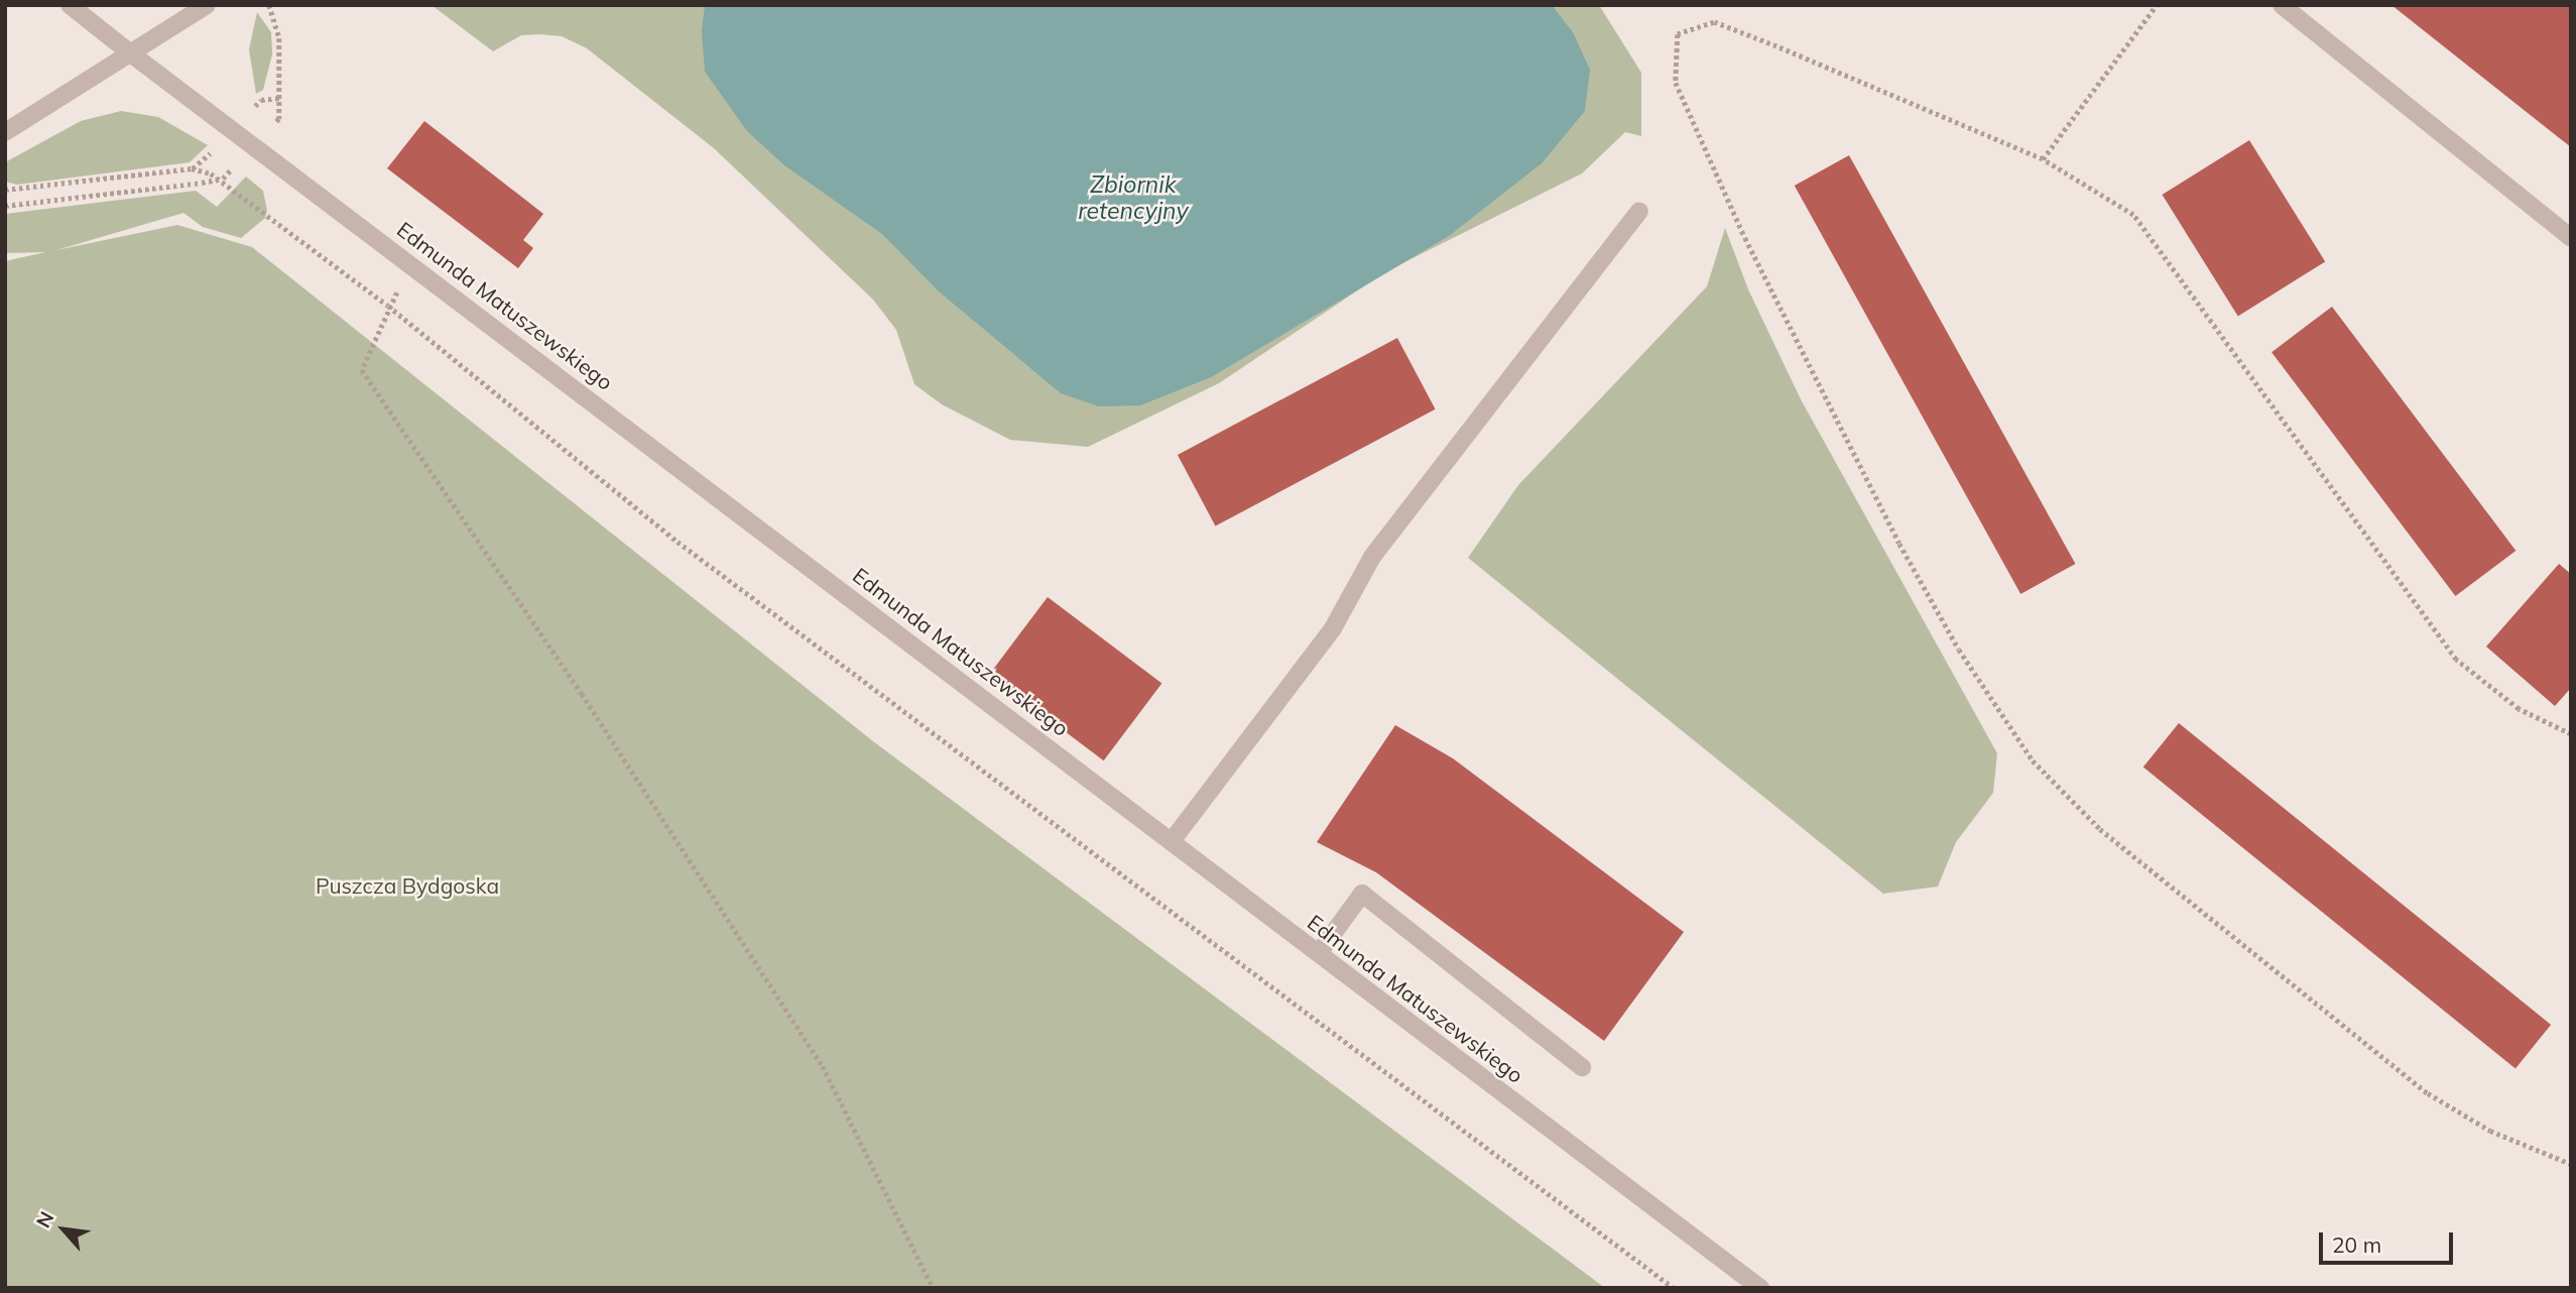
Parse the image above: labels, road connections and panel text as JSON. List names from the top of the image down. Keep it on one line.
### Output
{"streets":{"street":["Edmunda Matuszewskiego"]},"water":["Zbiornik retencyjny"],"parks":["Puszcza Bydgoska"],"scale_bar":"20 m","north":"top left"}
